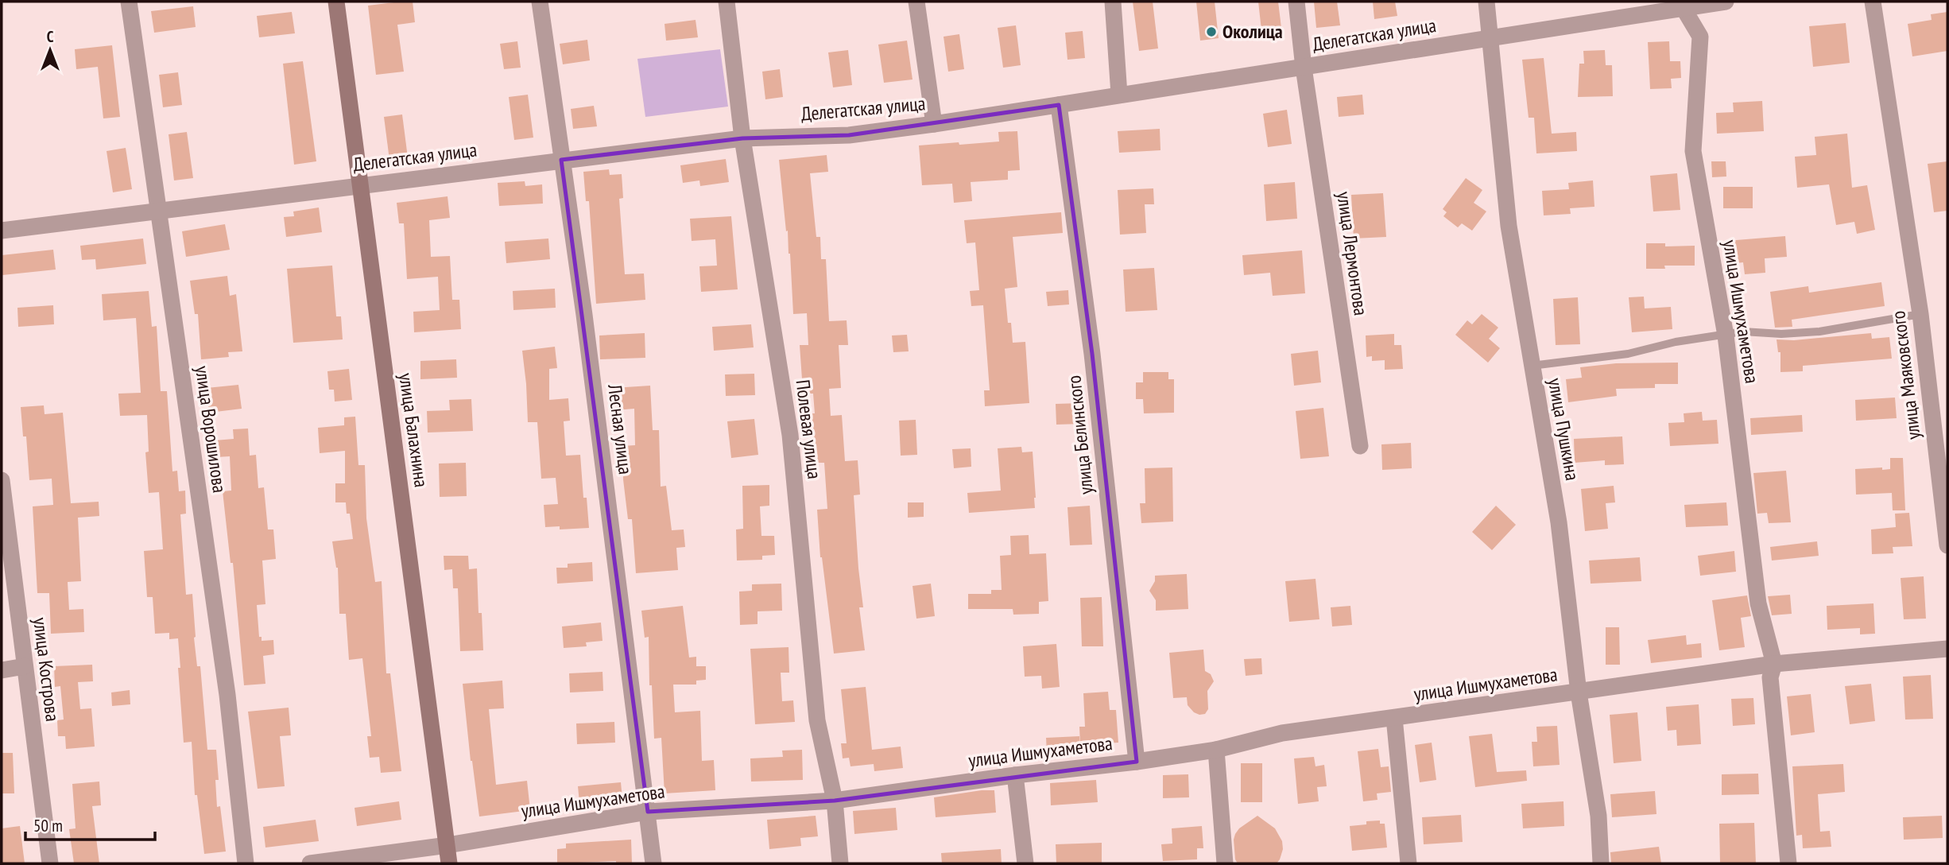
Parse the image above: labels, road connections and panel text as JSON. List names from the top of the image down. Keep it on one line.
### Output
{"streets":{"street":["Делегатская улица","улица Лермонтова","улица Ишмухаметова","улица Маяковского","улица Ворошилова","Лесная улица","Полевая улица","улица Пушкина","улица Балахнина","улица Белинского","улица Кострова"]},"crossings":[["Делегатская улица","улица Лермонтова"],["Делегатская улица","улица Ишмухаметова"],["Делегатская улица","улица Ворошилова"],["Делегатская улица","Лесная улица"],["Делегатская улица","Полевая улица"],["Делегатская улица","улица Пушкина"],["Делегатская улица","улица Балахнина"],["Делегатская улица","улица Белинского"],["улица Ишмухаметова","Лесная улица"],["улица Ишмухаметова","Полевая улица"],["улица Ишмухаметова","улица Пушкина"],["улица Ишмухаметова","улица Балахнина"],["улица Ишмухаметова","улица Белинского"]],"places":["Околица"],"scale_bar":"50 m","north":"top"}
